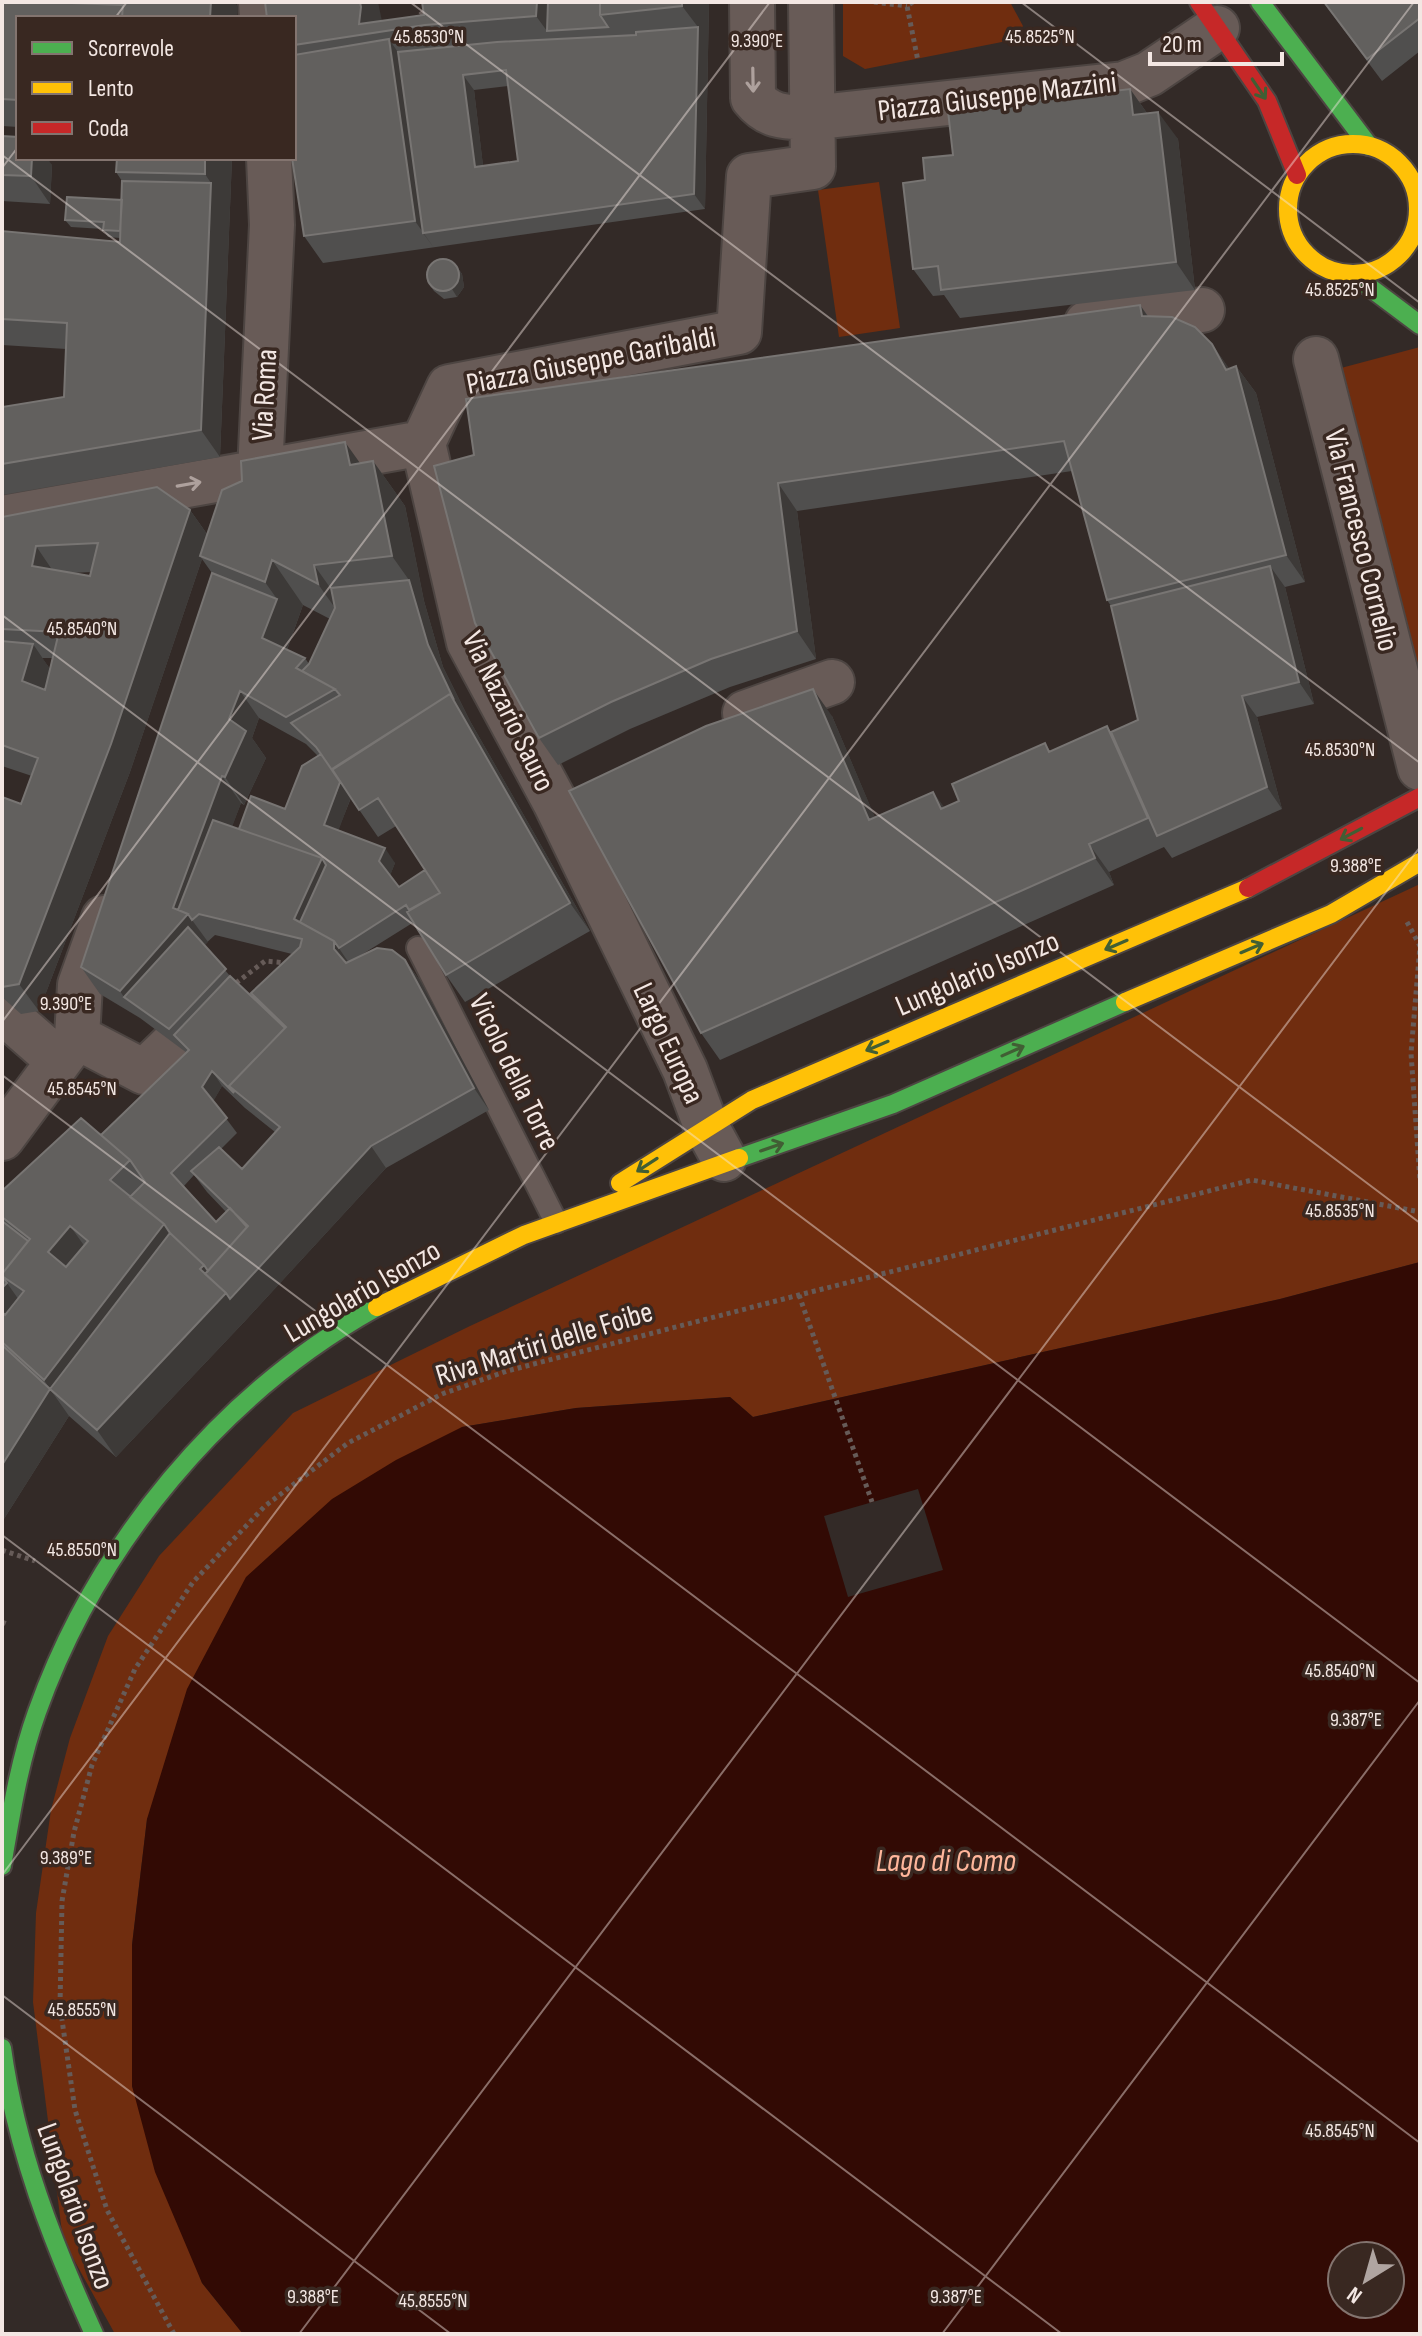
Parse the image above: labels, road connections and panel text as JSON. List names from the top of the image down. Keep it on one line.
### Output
{"streets":{"main road":["Lungolario Isonzo"],"street":["Piazza Giuseppe Mazzini","Piazza Giuseppe Garibaldi","Via Roma","Via Francesco Cornelio","Via Nazario Sauro","Largo Europa"],"lane":["Vicolo della Torre"],"path":["Riva Martiri delle Foibe"]},"crossings":[["Piazza Giuseppe Mazzini","Piazza Giuseppe Garibaldi"],["Piazza Giuseppe Garibaldi","Via Nazario Sauro"],["Via Nazario Sauro","Largo Europa"],["Lungolario Isonzo","Largo Europa"],["Lungolario Isonzo","Vicolo della Torre"]],"water":["Lago di Como"],"legend":["Scorrevole","Lento","Coda"],"scale_bar":"20 m","north":"bottom left","coordinates":["45.8530°N","45.8525°N","9.390°E","45.8540°N","9.388°E","45.8545°N","45.8535°N","45.8550°N","9.387°E","9.389°E","45.8555°N"]}
